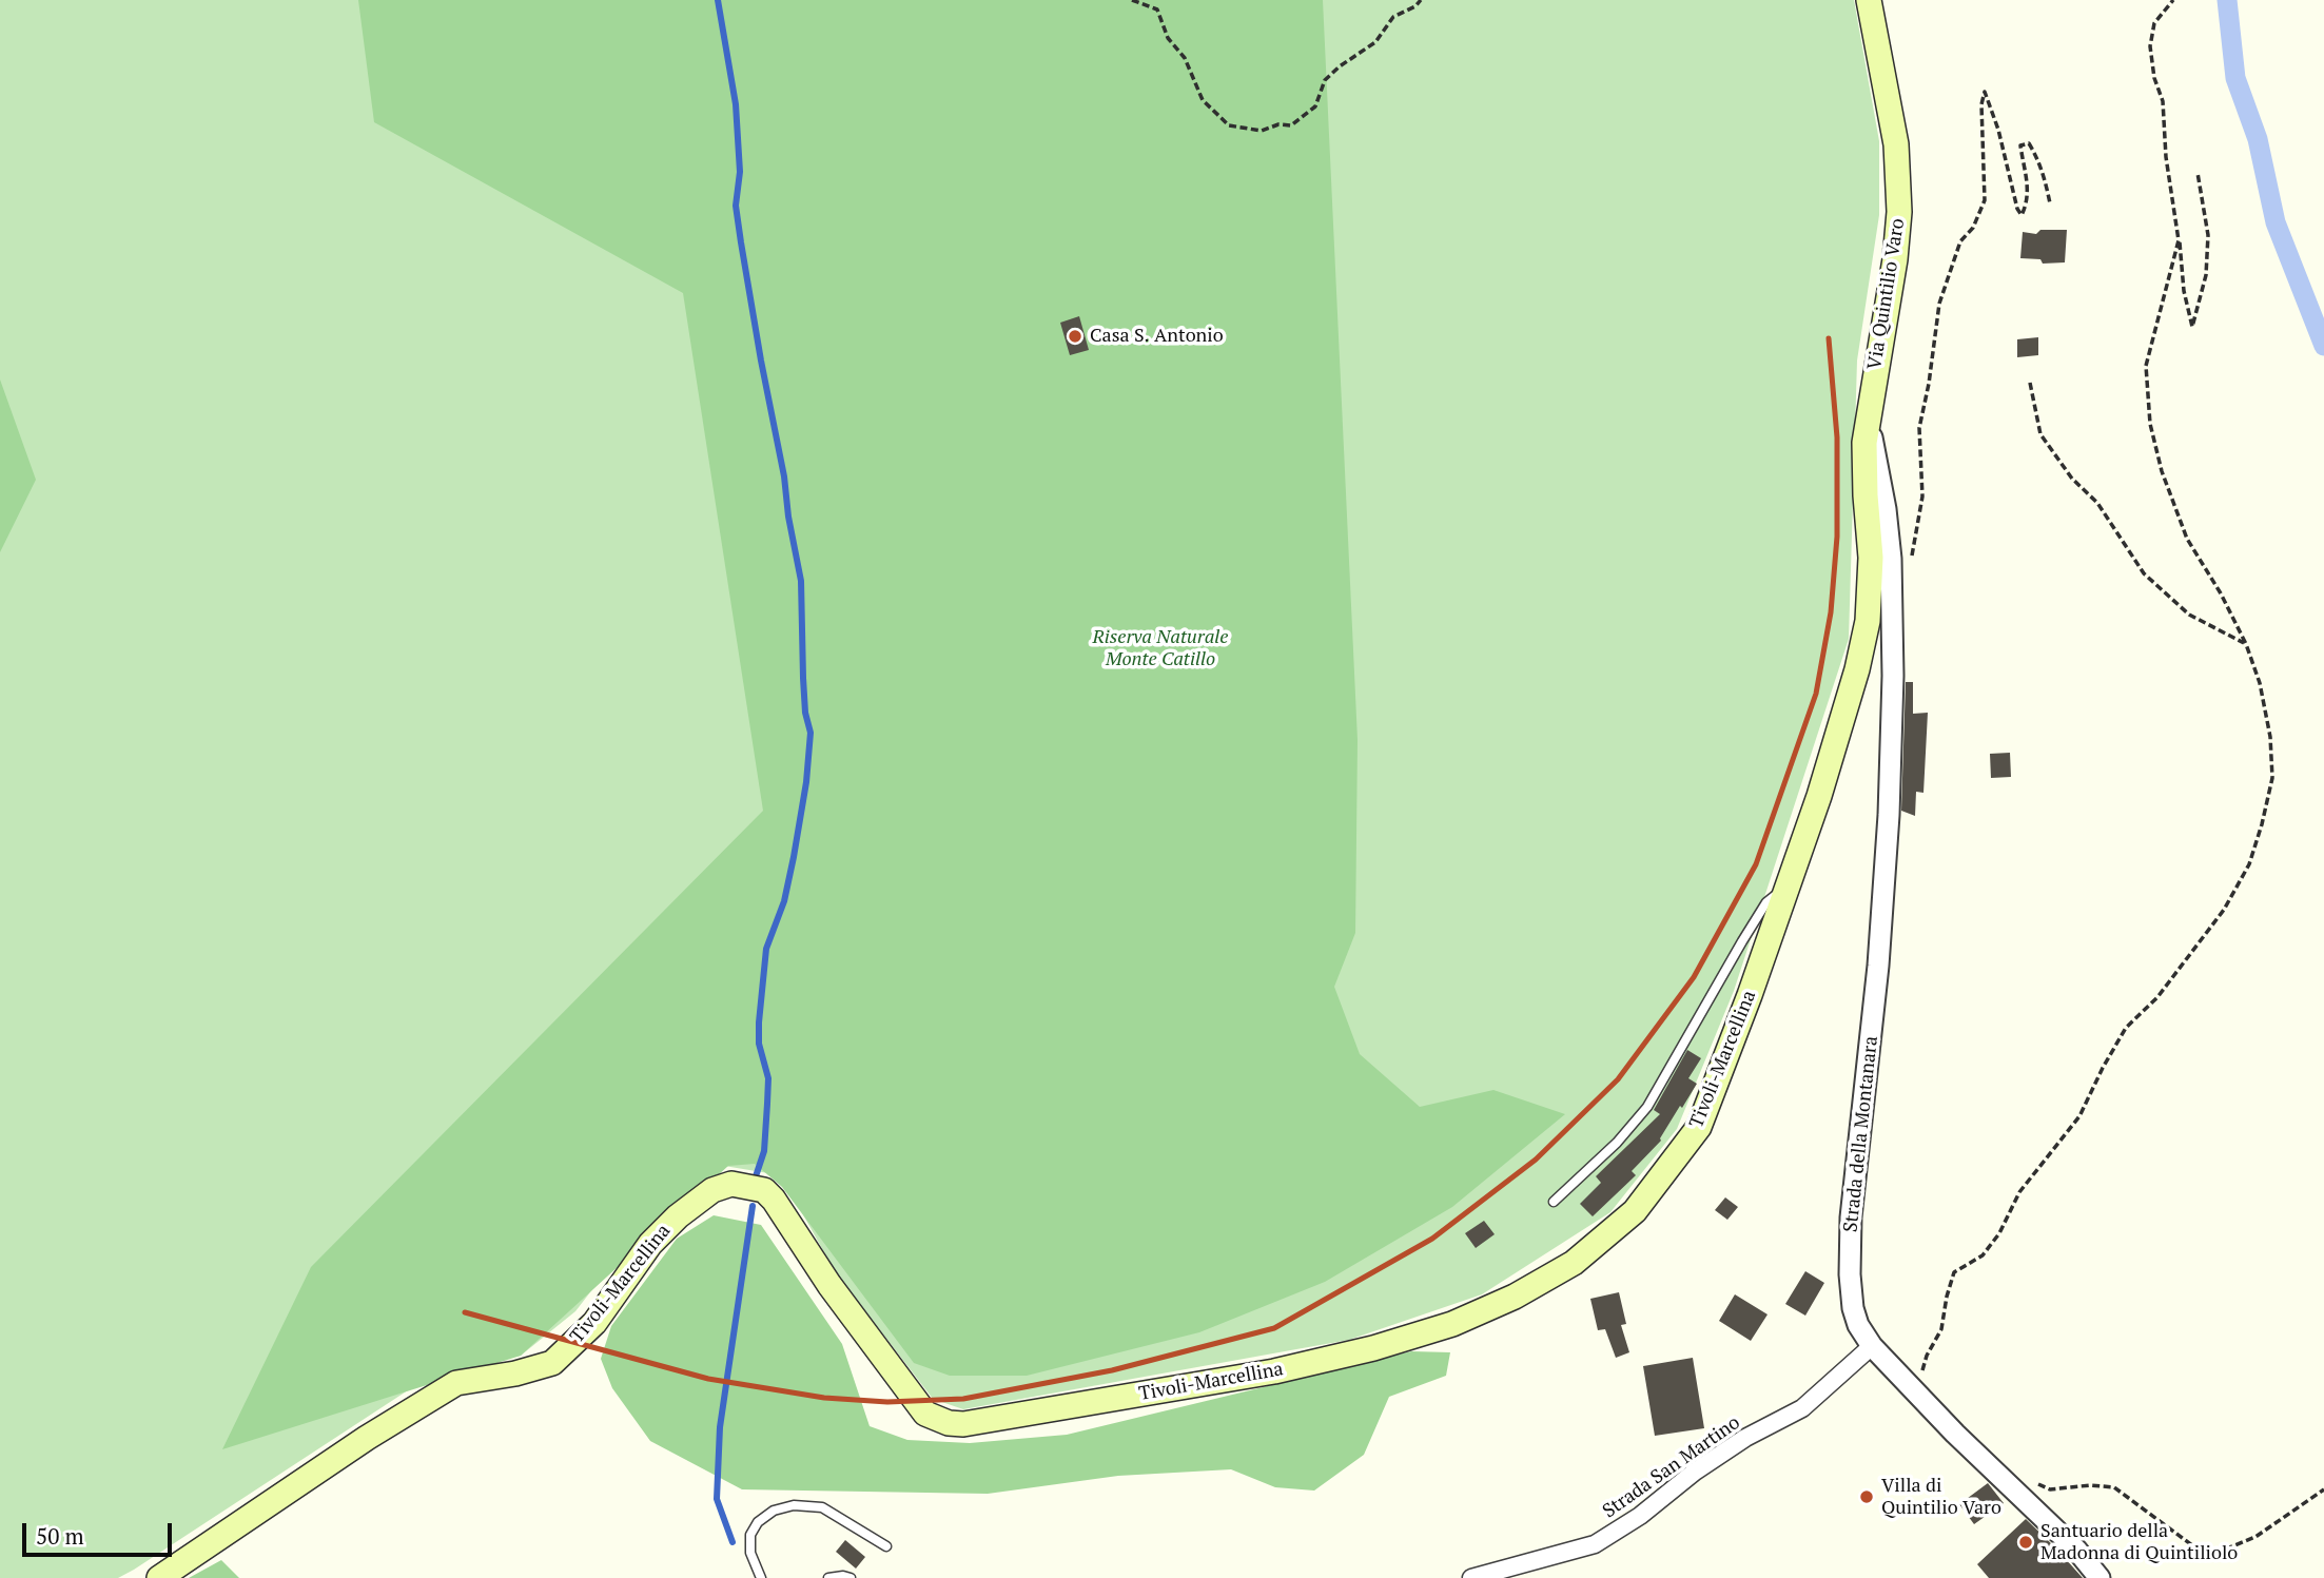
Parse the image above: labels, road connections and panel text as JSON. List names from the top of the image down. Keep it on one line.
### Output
{"streets":{"main road":["Via Quintilio Varo","Tivoli-Marcellina"],"street":["Strada della Montanara","Strada San Martino"]},"crossings":[["Via Quintilio Varo","Tivoli-Marcellina"],["Via Quintilio Varo","Strada della Montanara"],["Tivoli-Marcellina","Strada della Montanara"],["Strada della Montanara","Strada San Martino"]],"parks":["Riserva Naturale Monte Catillo"],"places":["Casa S. Antonio","Villa di Quintilio Varo","Santuario della Madonna di Quintiliolo"],"scale_bar":"50 m"}
